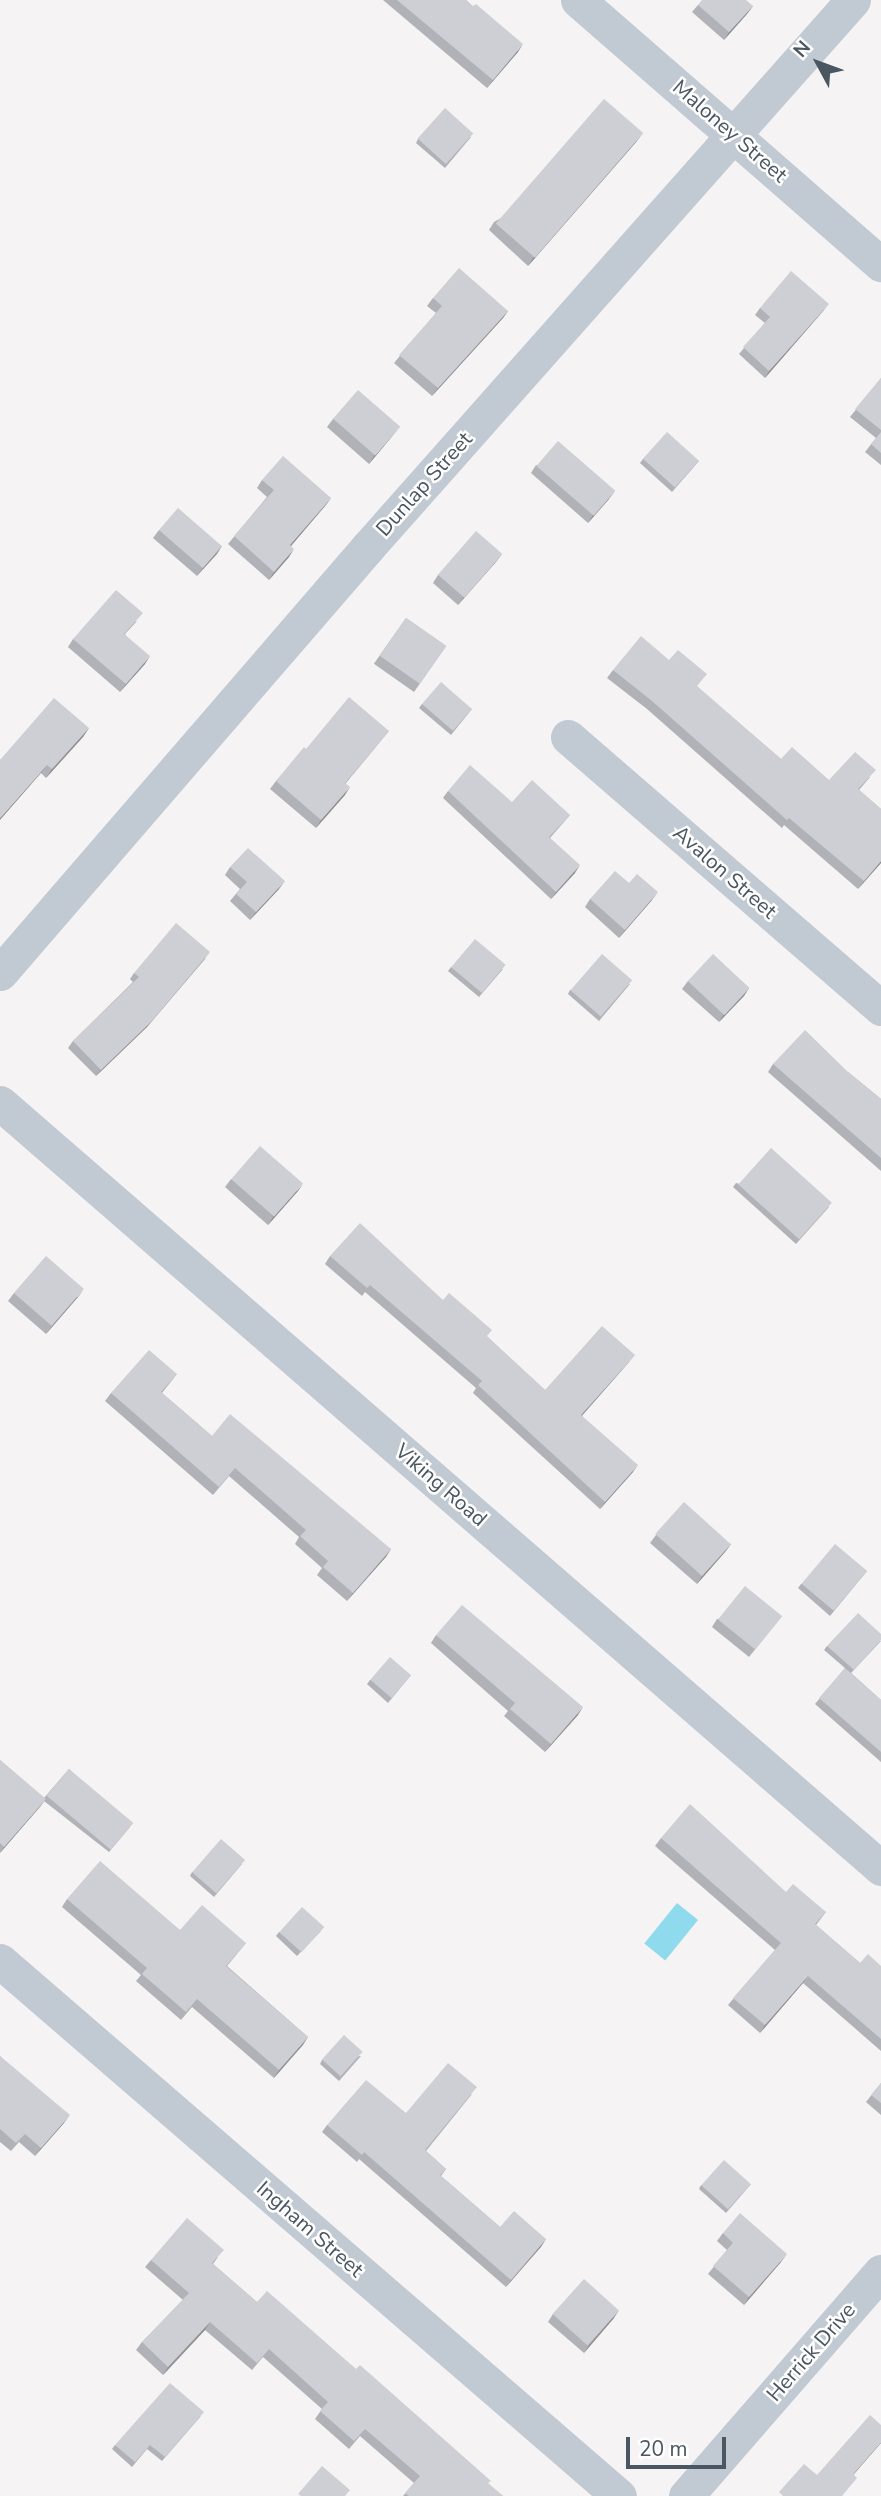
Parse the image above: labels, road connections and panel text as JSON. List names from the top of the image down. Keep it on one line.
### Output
{"streets":{"street":["Maloney Street","Dunlap Street","Avalon Street","Viking Road","Ingham Street","Herrick Drive"]},"crossings":[["Maloney Street","Dunlap Street"]],"scale_bar":"20 m","north":"top left"}
